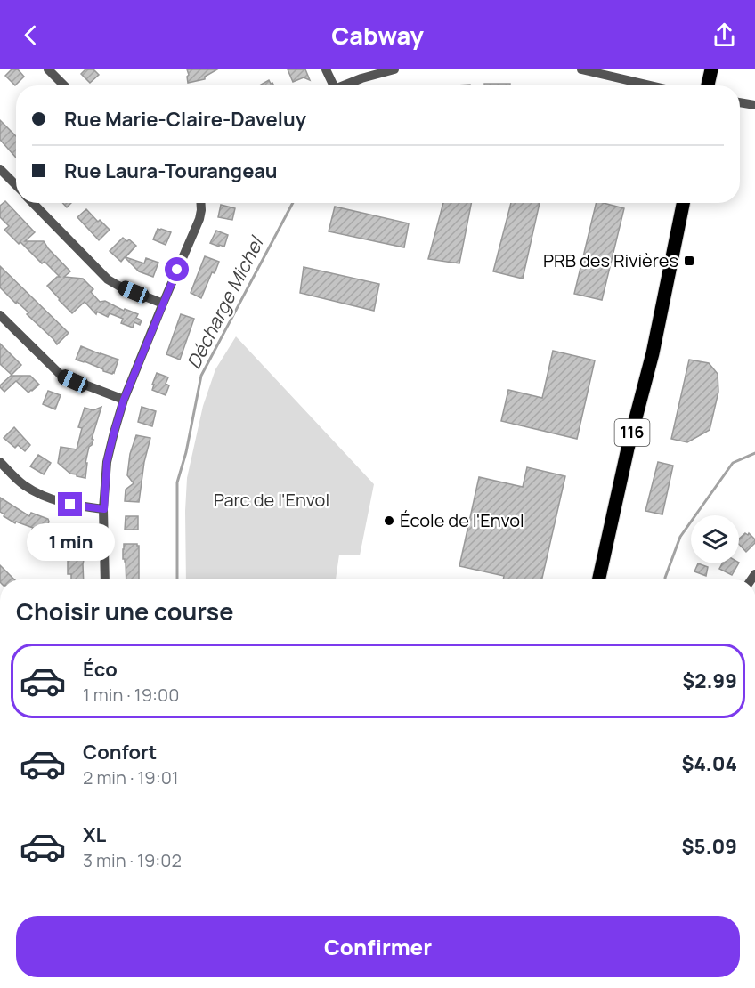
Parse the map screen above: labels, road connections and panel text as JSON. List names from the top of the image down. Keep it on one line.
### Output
{"streets":{"main road":["116"]},"water":["Décharge Michel"],"parks":["Parc de l'Envol"],"places":{"transit":["PRB des Rivières"],"other":["École de l'Envol"]},"page":{"header":"Cabway","banner":["Rue Marie-Claire-Daveluy","Rue Laura-Tourangeau"],"bubble":"1 min","heading":"Choisir une course","list":[{"name":"Éco","note":"1 min · 19:00","value":"$2.99"},{"name":"Confort","note":"2 min · 19:01","value":"$4.04"},{"name":"XL","note":"3 min · 19:02","value":"$5.09"}],"buttons":"Confirmer"}}
